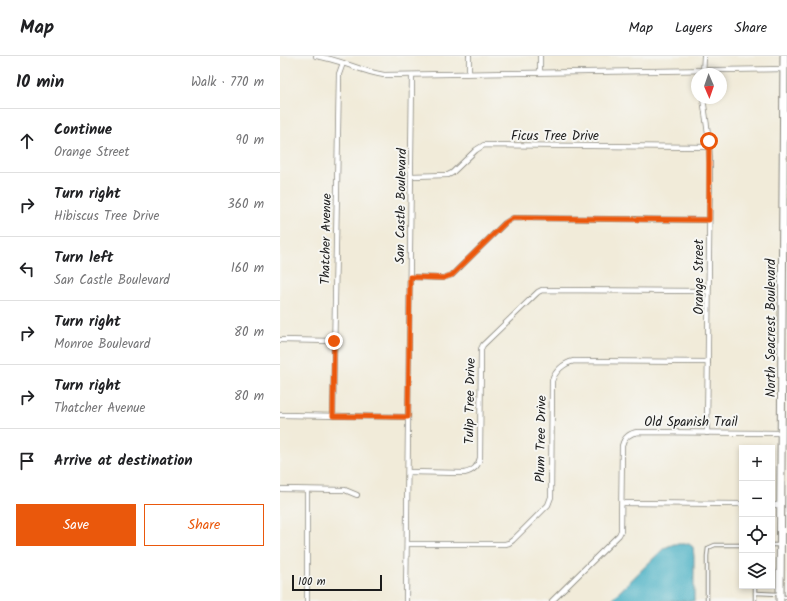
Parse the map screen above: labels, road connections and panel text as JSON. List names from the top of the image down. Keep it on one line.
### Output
{"streets":{"street":["Ficus Tree Drive","San Castle Boulevard","Thatcher Avenue","Orange Street","North Seacrest Boulevard","Tulip Tree Drive","Old Spanish Trail","Plum Tree Drive"]},"crossings":[["Ficus Tree Drive","San Castle Boulevard"],["Ficus Tree Drive","Orange Street"],["San Castle Boulevard","Tulip Tree Drive"],["San Castle Boulevard","Plum Tree Drive"],["Orange Street","Tulip Tree Drive"],["Orange Street","Old Spanish Trail"],["Orange Street","Plum Tree Drive"],["North Seacrest Boulevard","Old Spanish Trail"]],"scale_bar":"100 m","north":"bottom","page":{"header":"Map","nav":["Map","Layers","Share"],"heading":["10 min","Walk · 770 m"],"list":[["Continue","Orange Street","90 m"],["Turn right","Hibiscus Tree Drive","360 m"],["Turn left","San Castle Boulevard","160 m"],["Turn right","Monroe Boulevard","80 m"],["Turn right","Thatcher Avenue","80 m"],"Arrive at destination"],"map_buttons":["+","−"],"buttons":["Save","Share"],"scale":"100 m"}}
